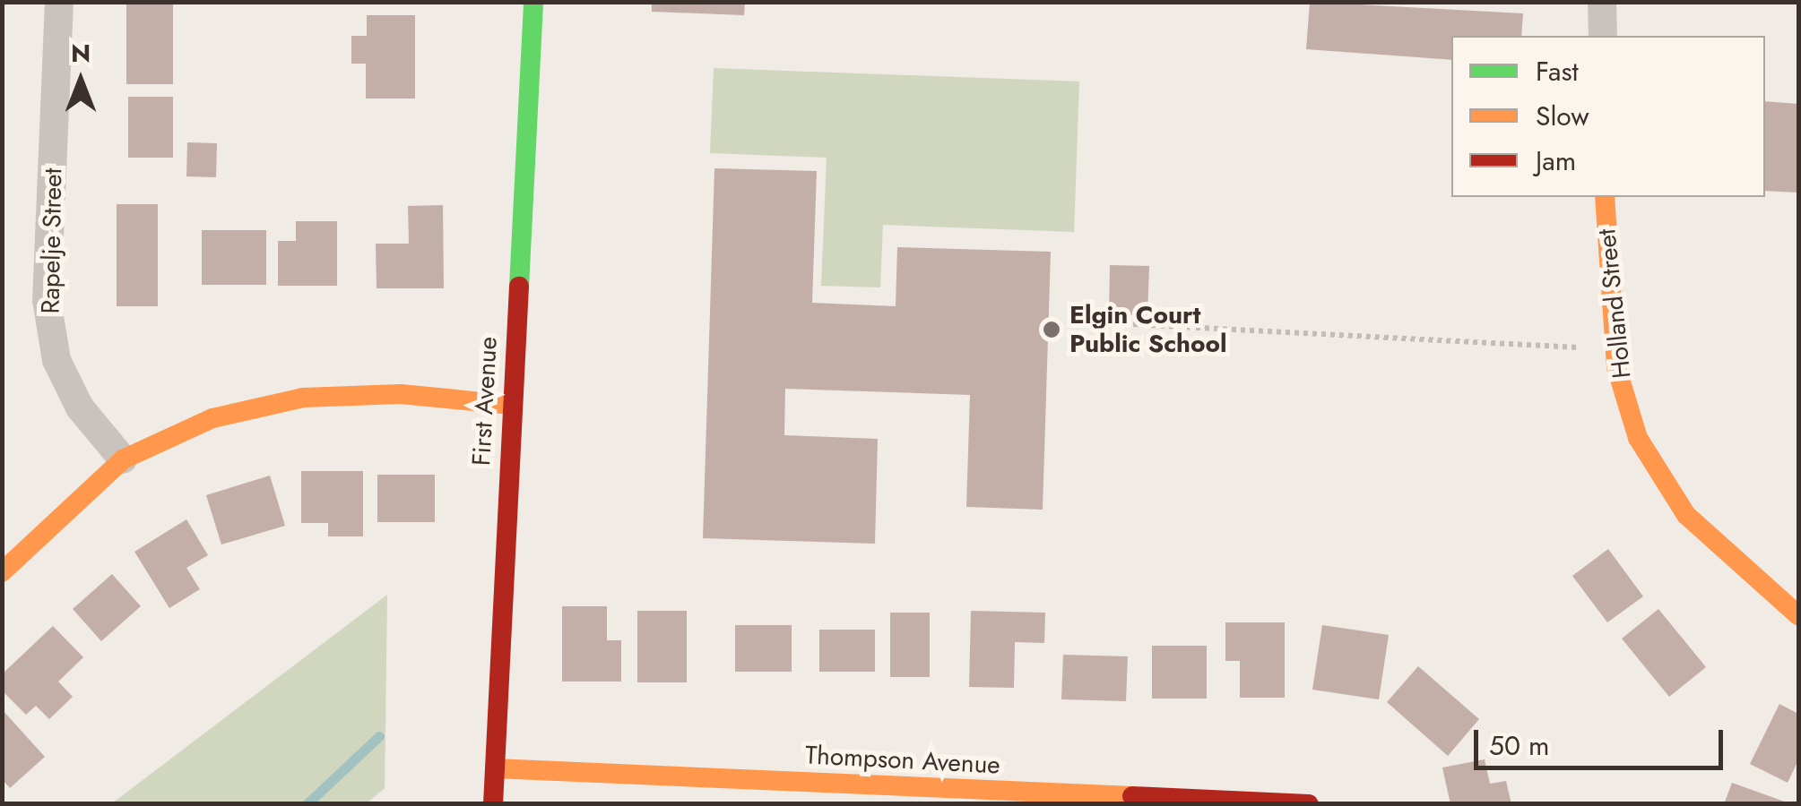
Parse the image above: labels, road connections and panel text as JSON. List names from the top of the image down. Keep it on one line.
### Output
{"streets":{"street":["Rapelje Street","Holland Street","First Avenue","Thompson Avenue"]},"crossings":[["First Avenue","Thompson Avenue"]],"places":["Elgin Court Public School"],"legend":["Fast","Slow","Jam"],"scale_bar":"50 m","north":"top"}
